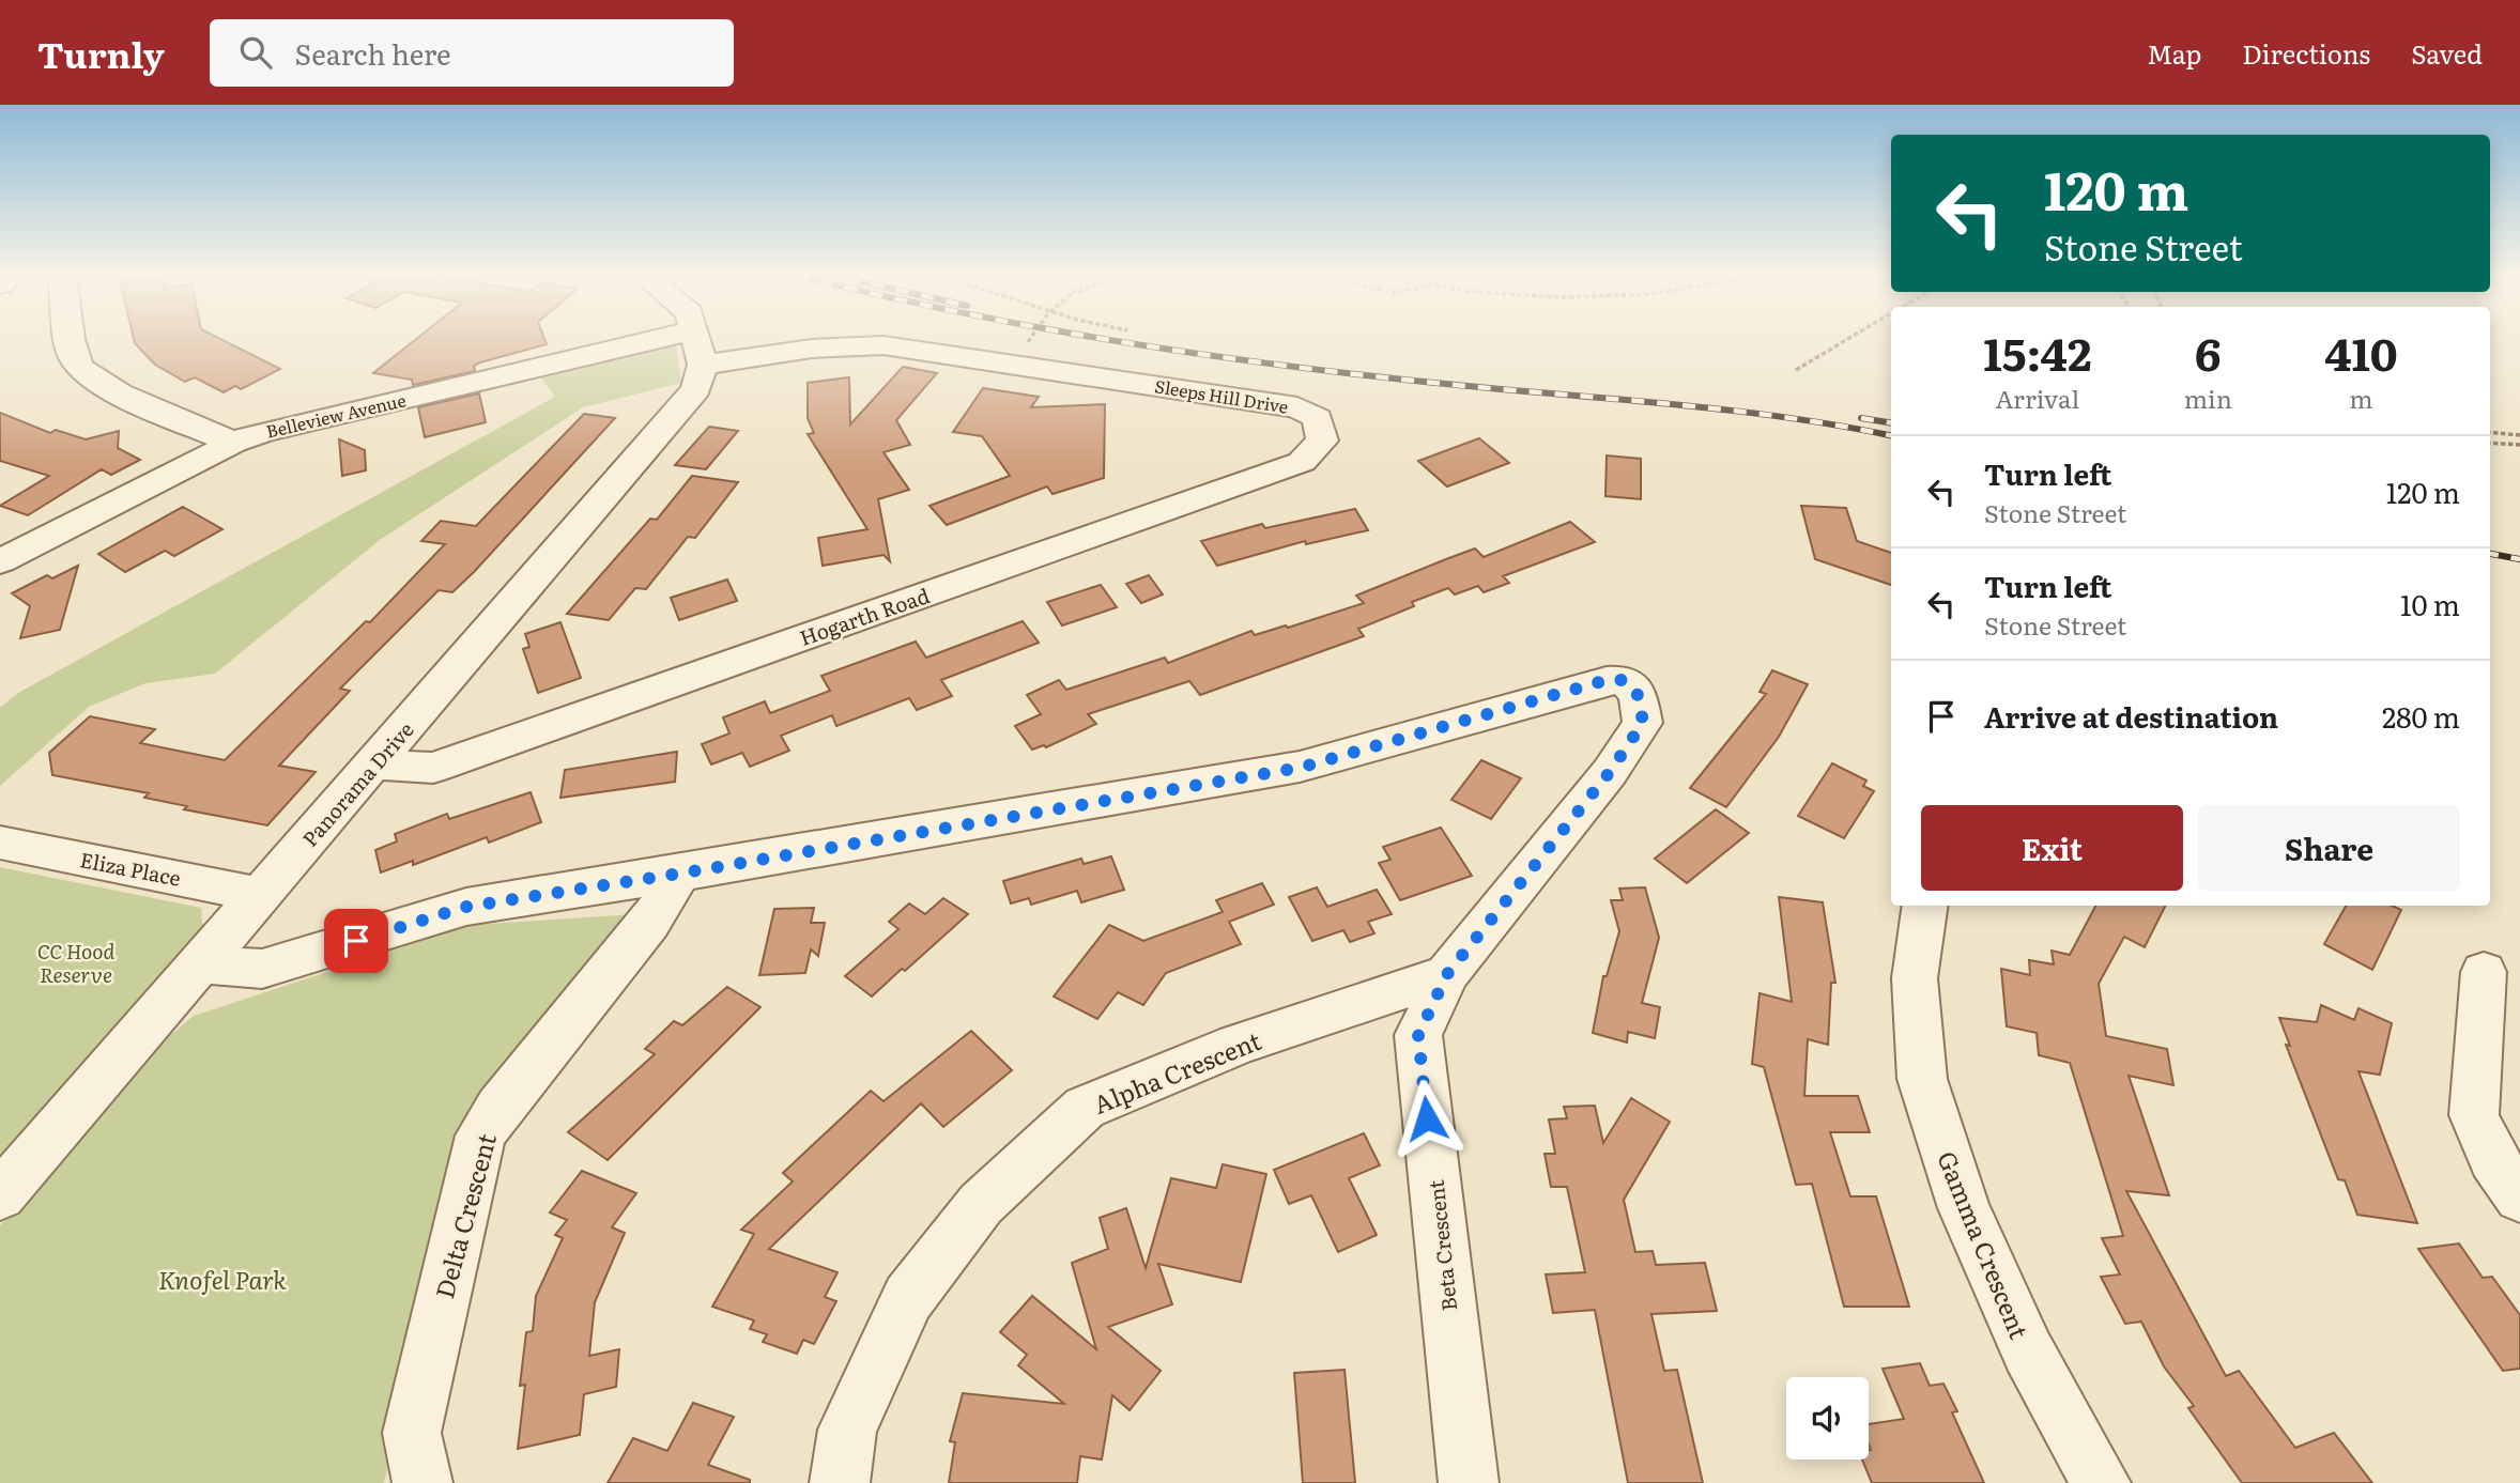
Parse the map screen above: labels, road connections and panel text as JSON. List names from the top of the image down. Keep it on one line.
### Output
{"streets":{"street":["Sleeps Hill Drive","Belleview Avenue","Hogarth Road","Panorama Drive","Eliza Place","Alpha Crescent","Delta Crescent","Gamma Crescent","Beta Crescent"]},"crossings":[["Sleeps Hill Drive","Belleview Avenue"],["Sleeps Hill Drive","Hogarth Road"],["Sleeps Hill Drive","Panorama Drive"],["Belleview Avenue","Panorama Drive"],["Hogarth Road","Panorama Drive"],["Panorama Drive","Eliza Place"],["Alpha Crescent","Beta Crescent"],["Delta Crescent","Beta Crescent"]],"parks":["CC Hood Reserve","Knofel Park"],"page":{"header":"Turnly","search":"Search here","nav":["Map","Directions","Saved"],"turn":["120 m","Stone Street"],"eta":["15:42","Arrival","6","min","410","m"],"list":[{"name":"Turn left","note":"Stone Street","value":"120 m"},{"name":"Turn left","note":"Stone Street","value":"10 m"},{"name":"Arrive at destination","value":"280 m"}],"buttons":["Exit","Share"]}}
